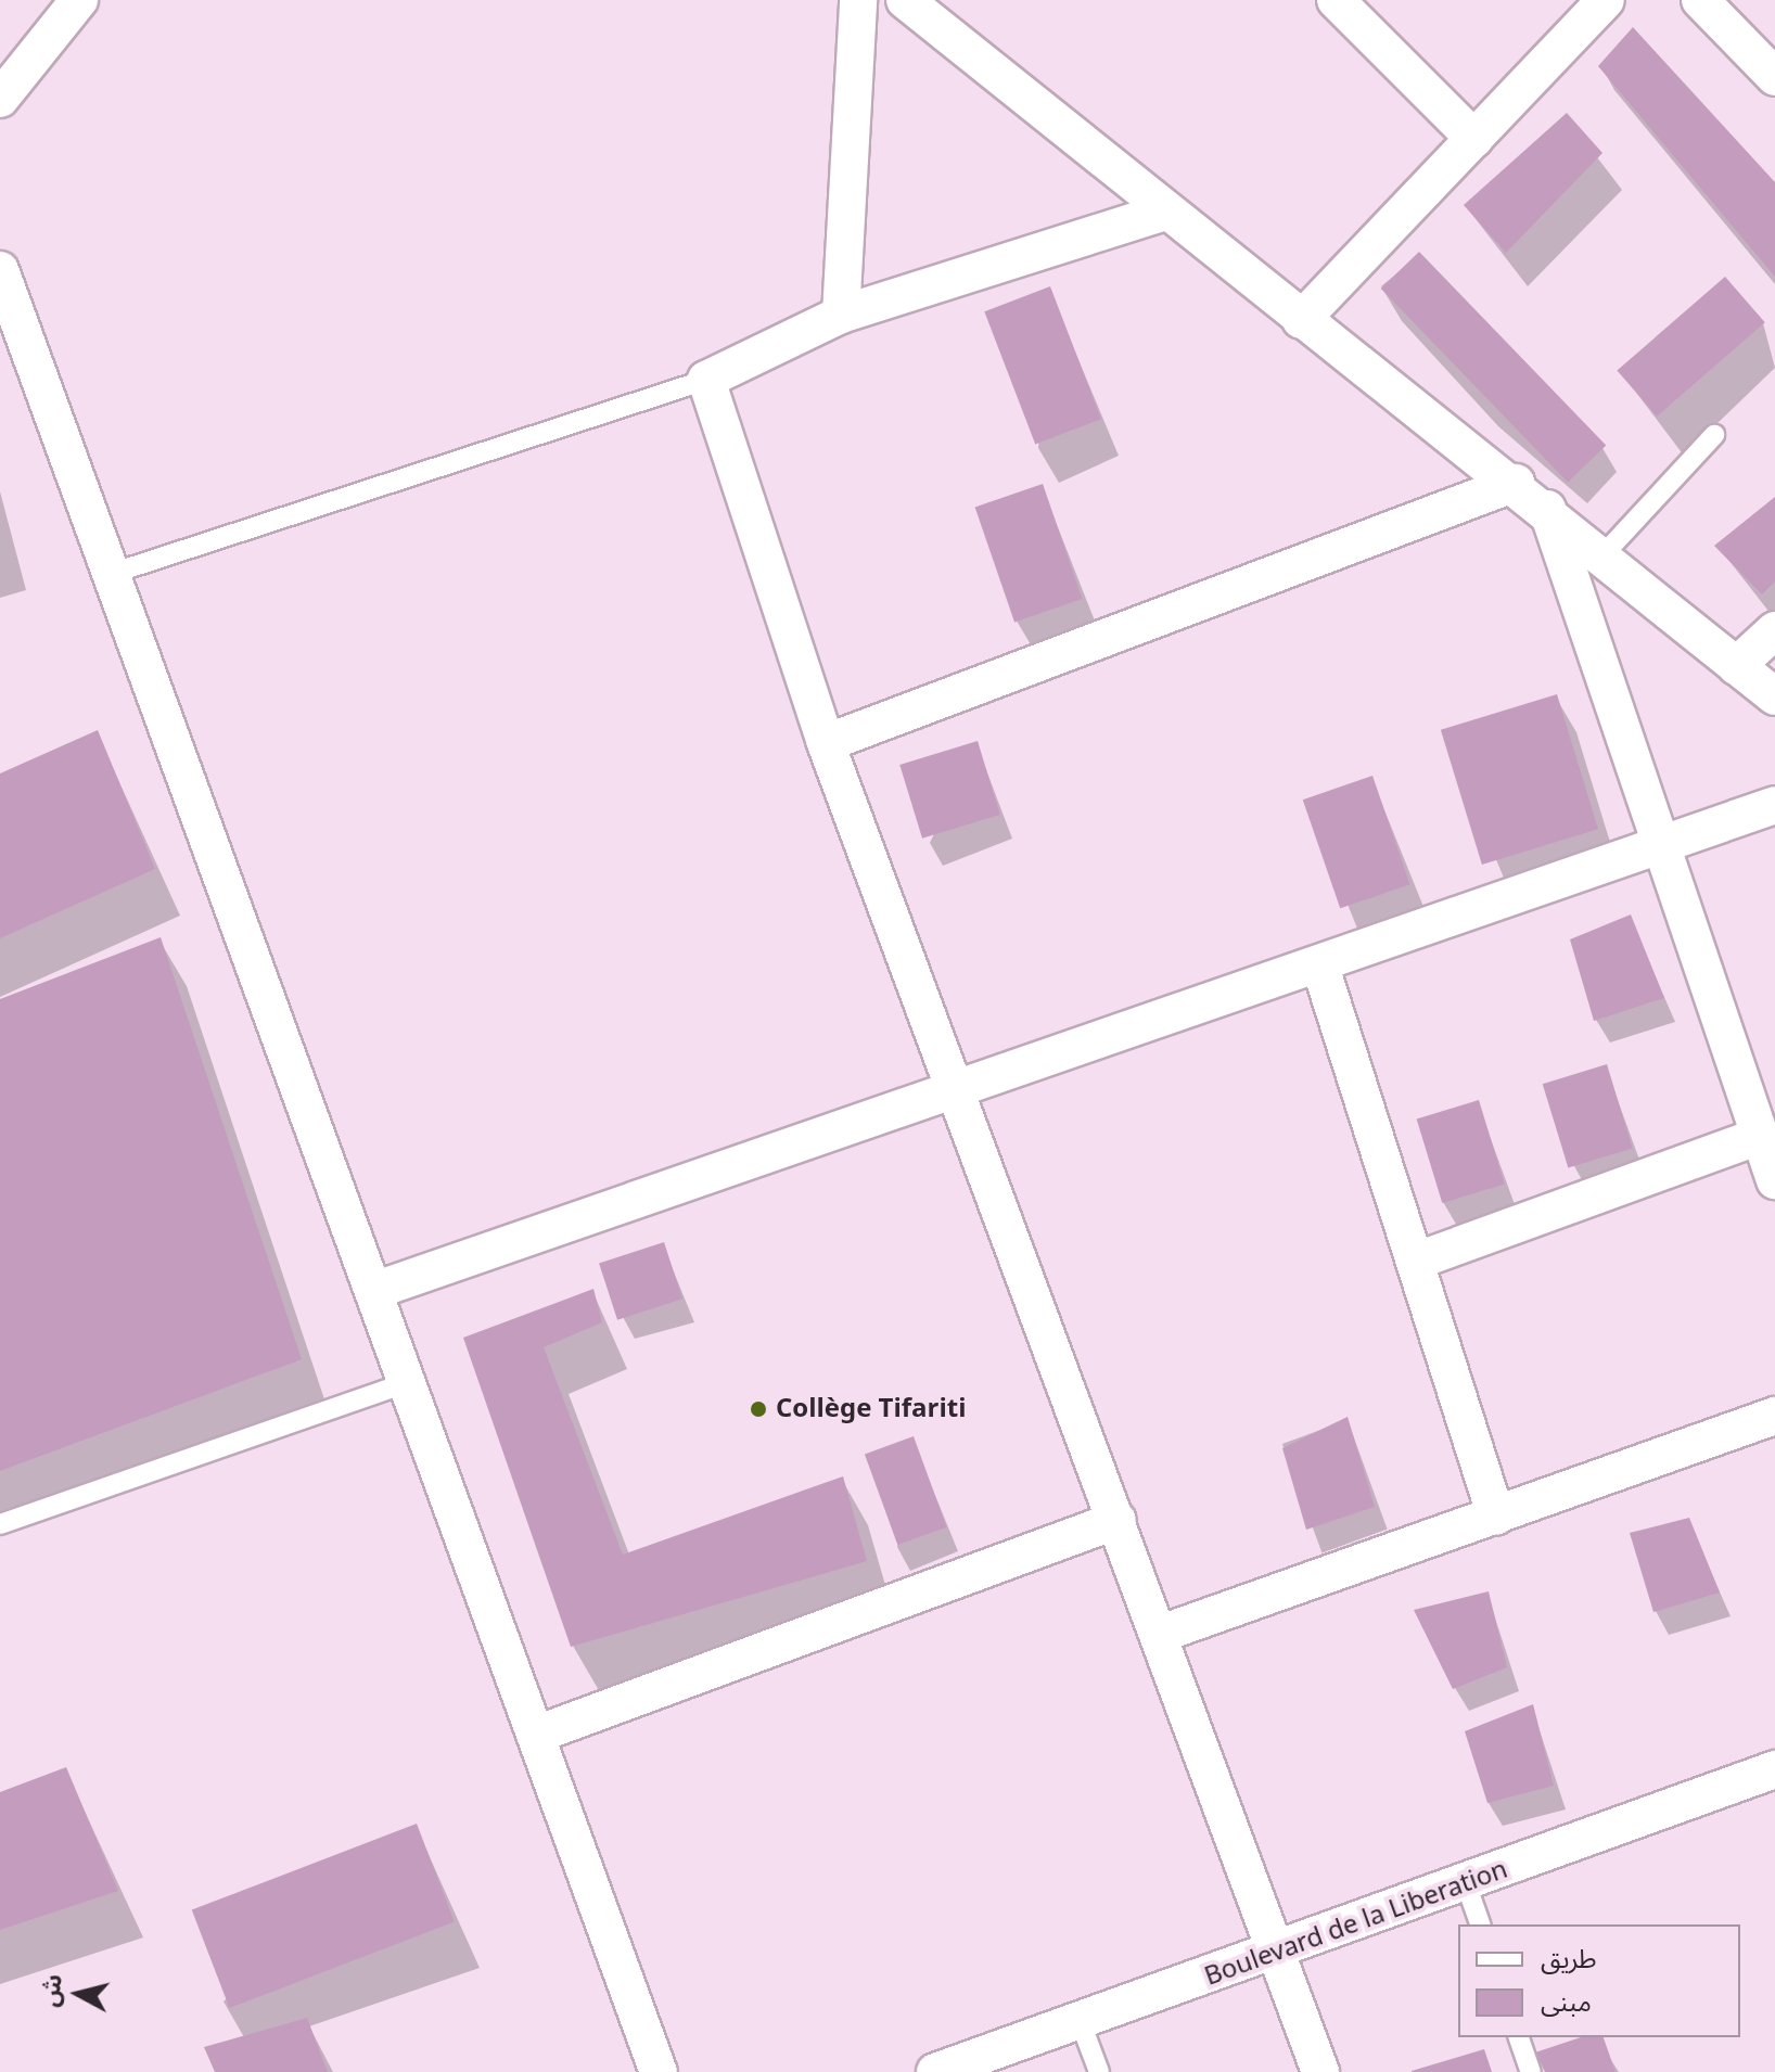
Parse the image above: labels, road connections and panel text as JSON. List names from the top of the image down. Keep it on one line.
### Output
{"streets":{"street":["Boulevard de la Liberation"]},"places":["Collège Tifariti"],"legend":["طريق","مبنى"],"north":"left"}
